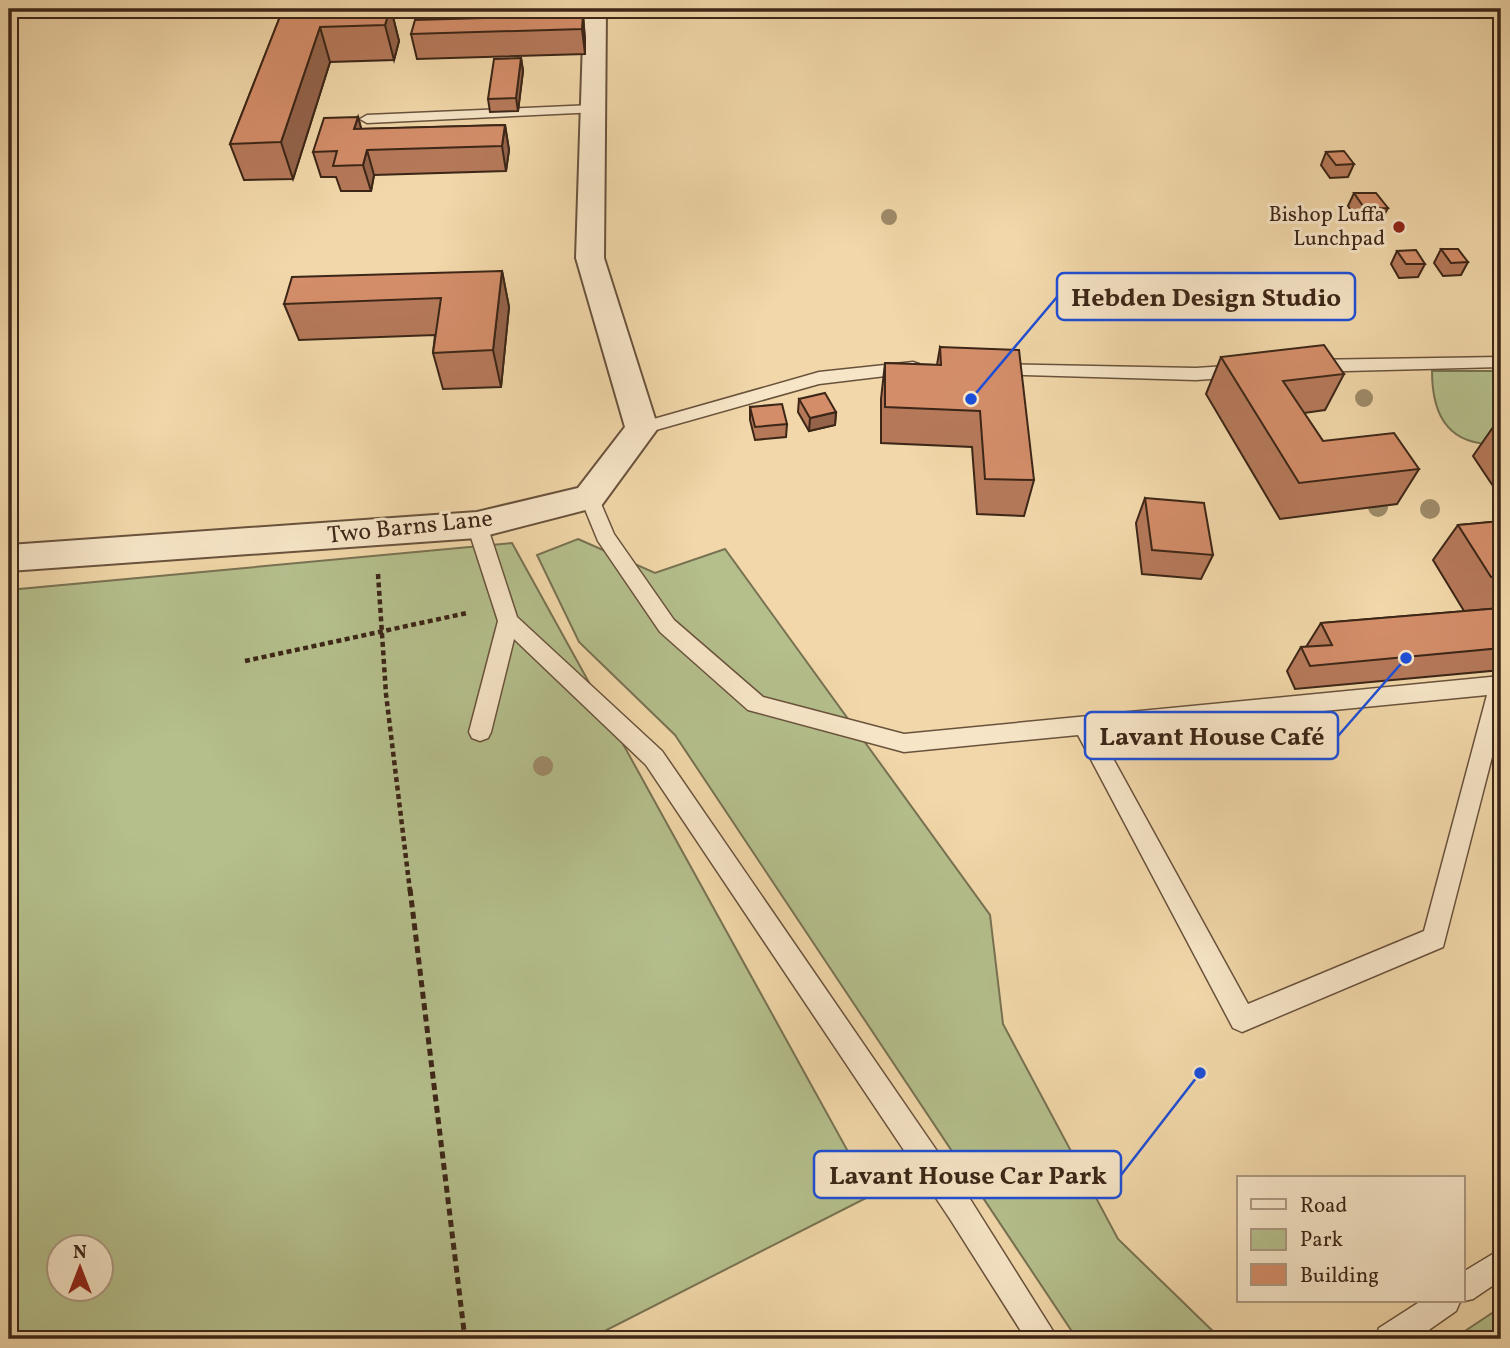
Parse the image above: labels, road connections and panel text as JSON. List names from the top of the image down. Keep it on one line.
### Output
{"streets":{"street":["Two Barns Lane"]},"places":["Bishop Luffa Lunchpad","Hebden Design Studio","Lavant House Café","Lavant House Car Park"],"legend":["Road","Park","Building"],"north":"top"}
